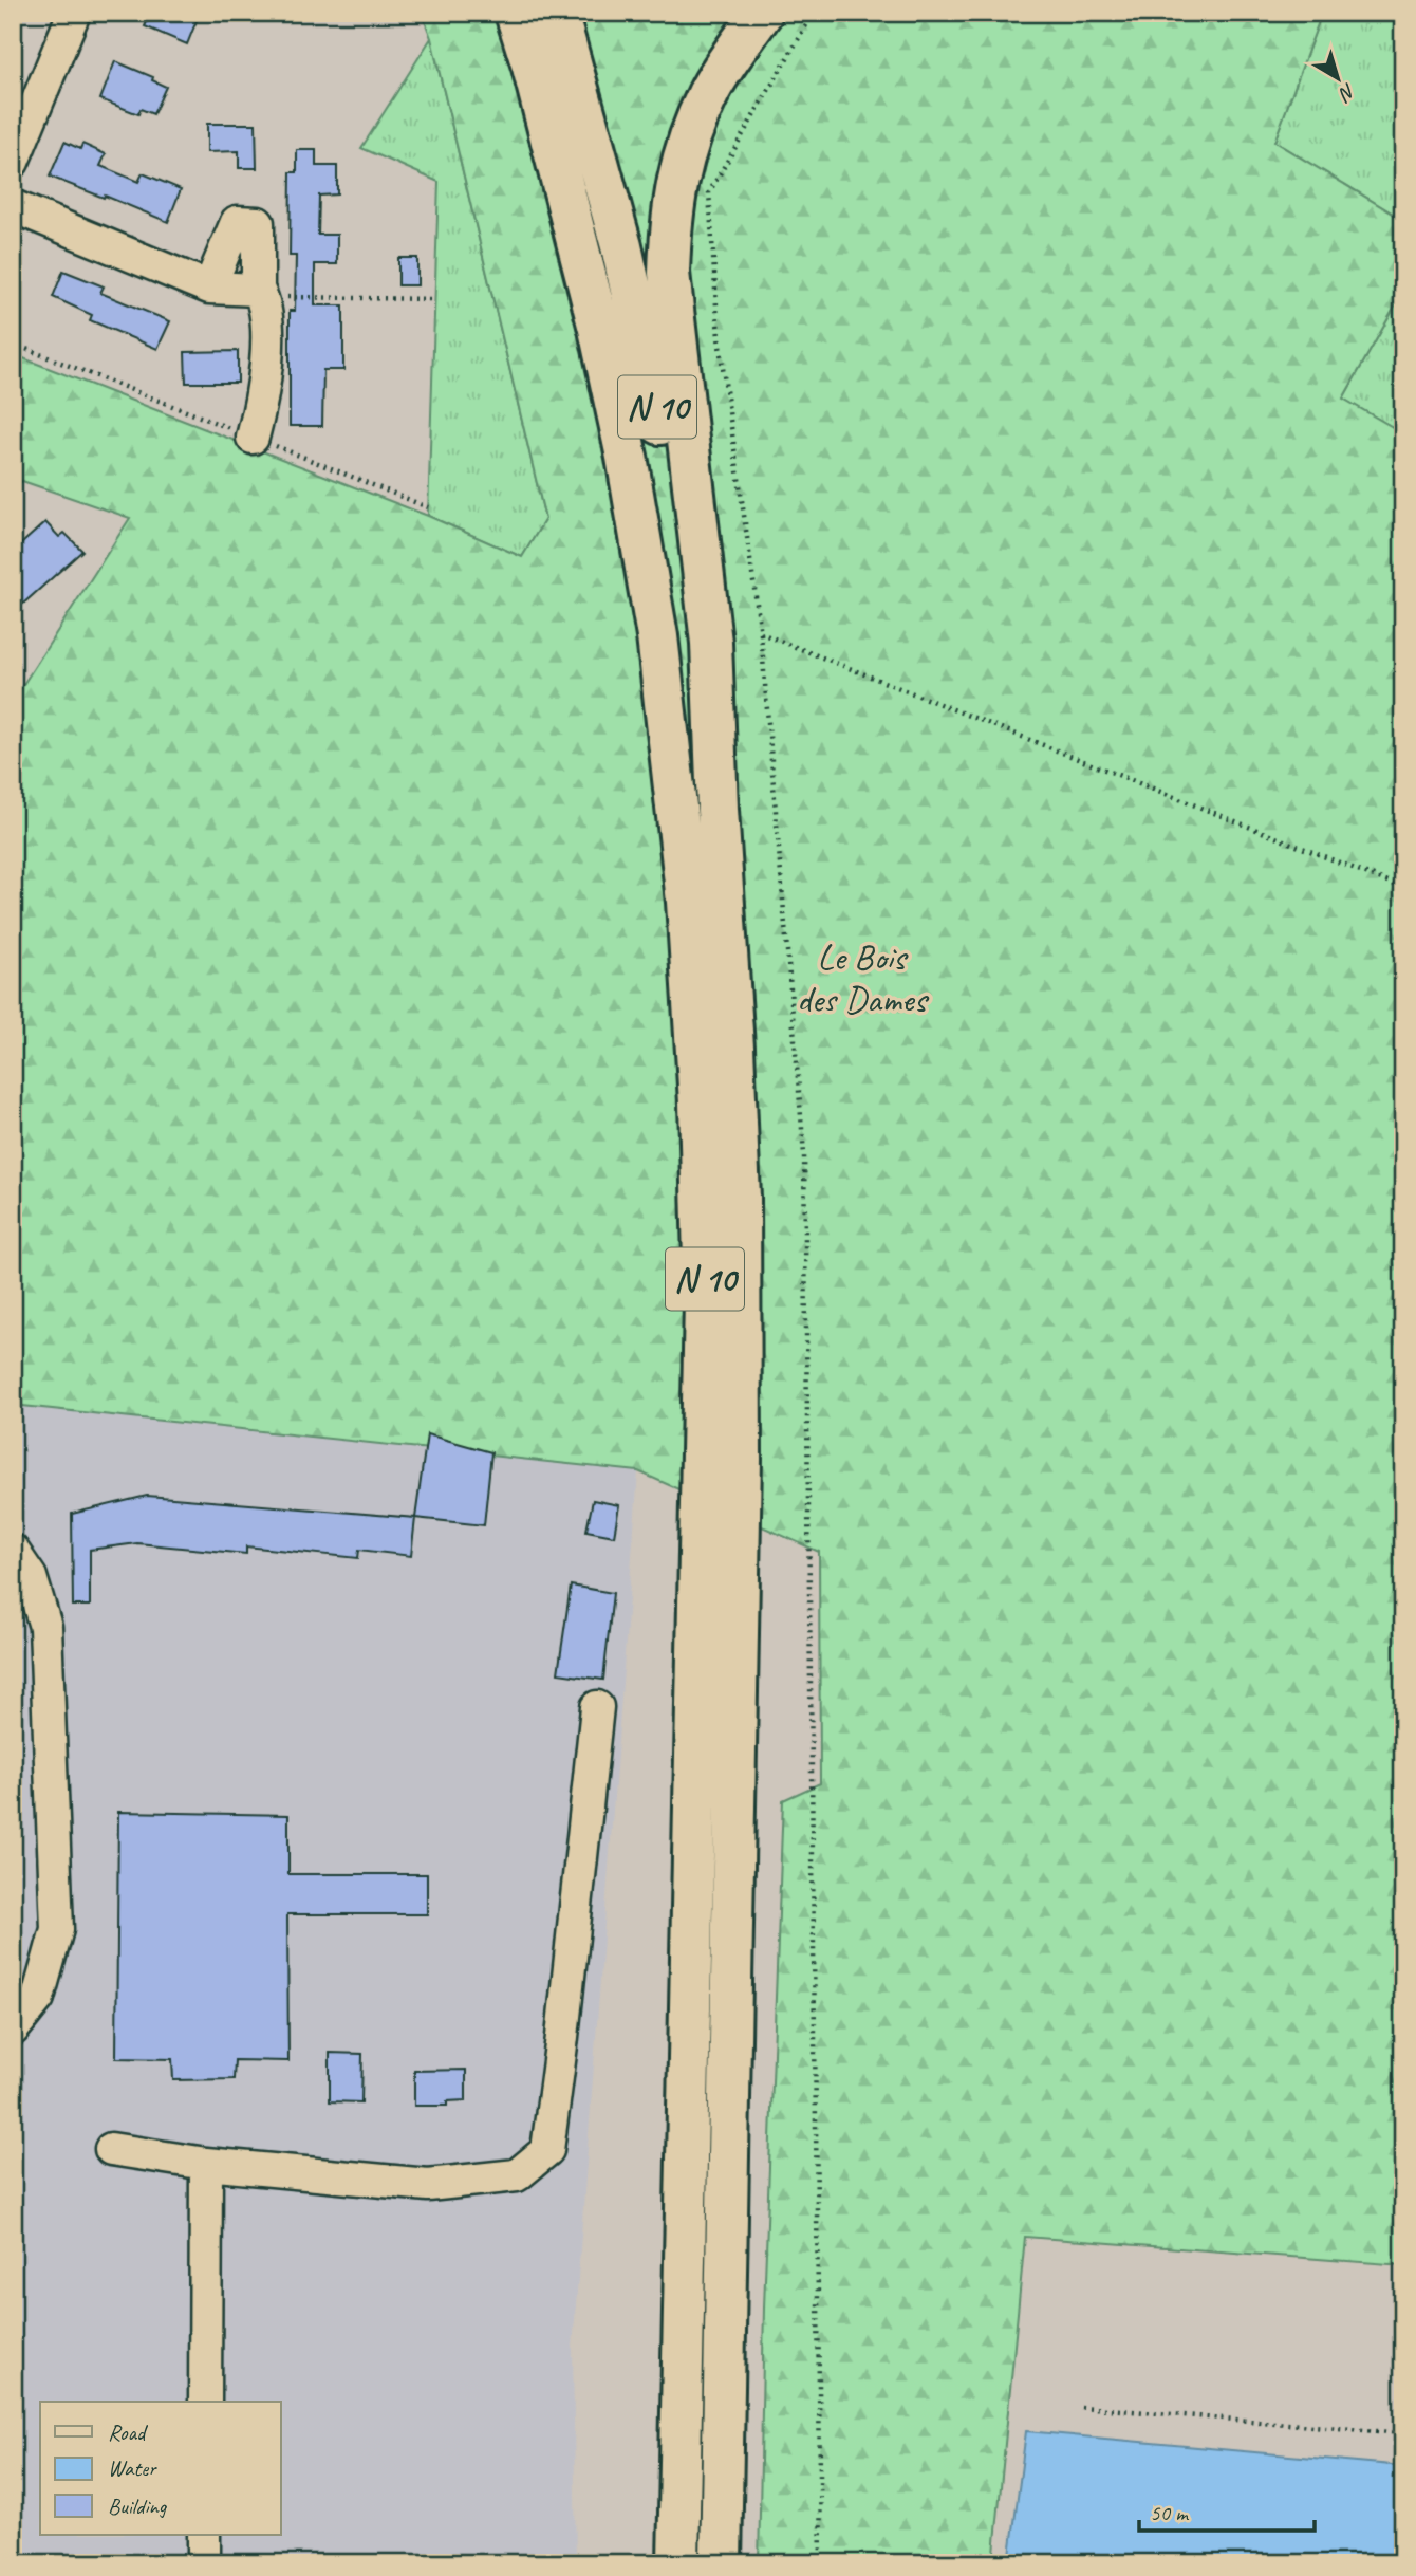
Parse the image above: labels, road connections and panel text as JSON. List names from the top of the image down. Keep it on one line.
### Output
{"streets":{"highway":["N 10"]},"parks":["Le Bois des Dames"],"legend":["Road","Water","Building"],"scale_bar":"50 m","north":"bottom right"}
